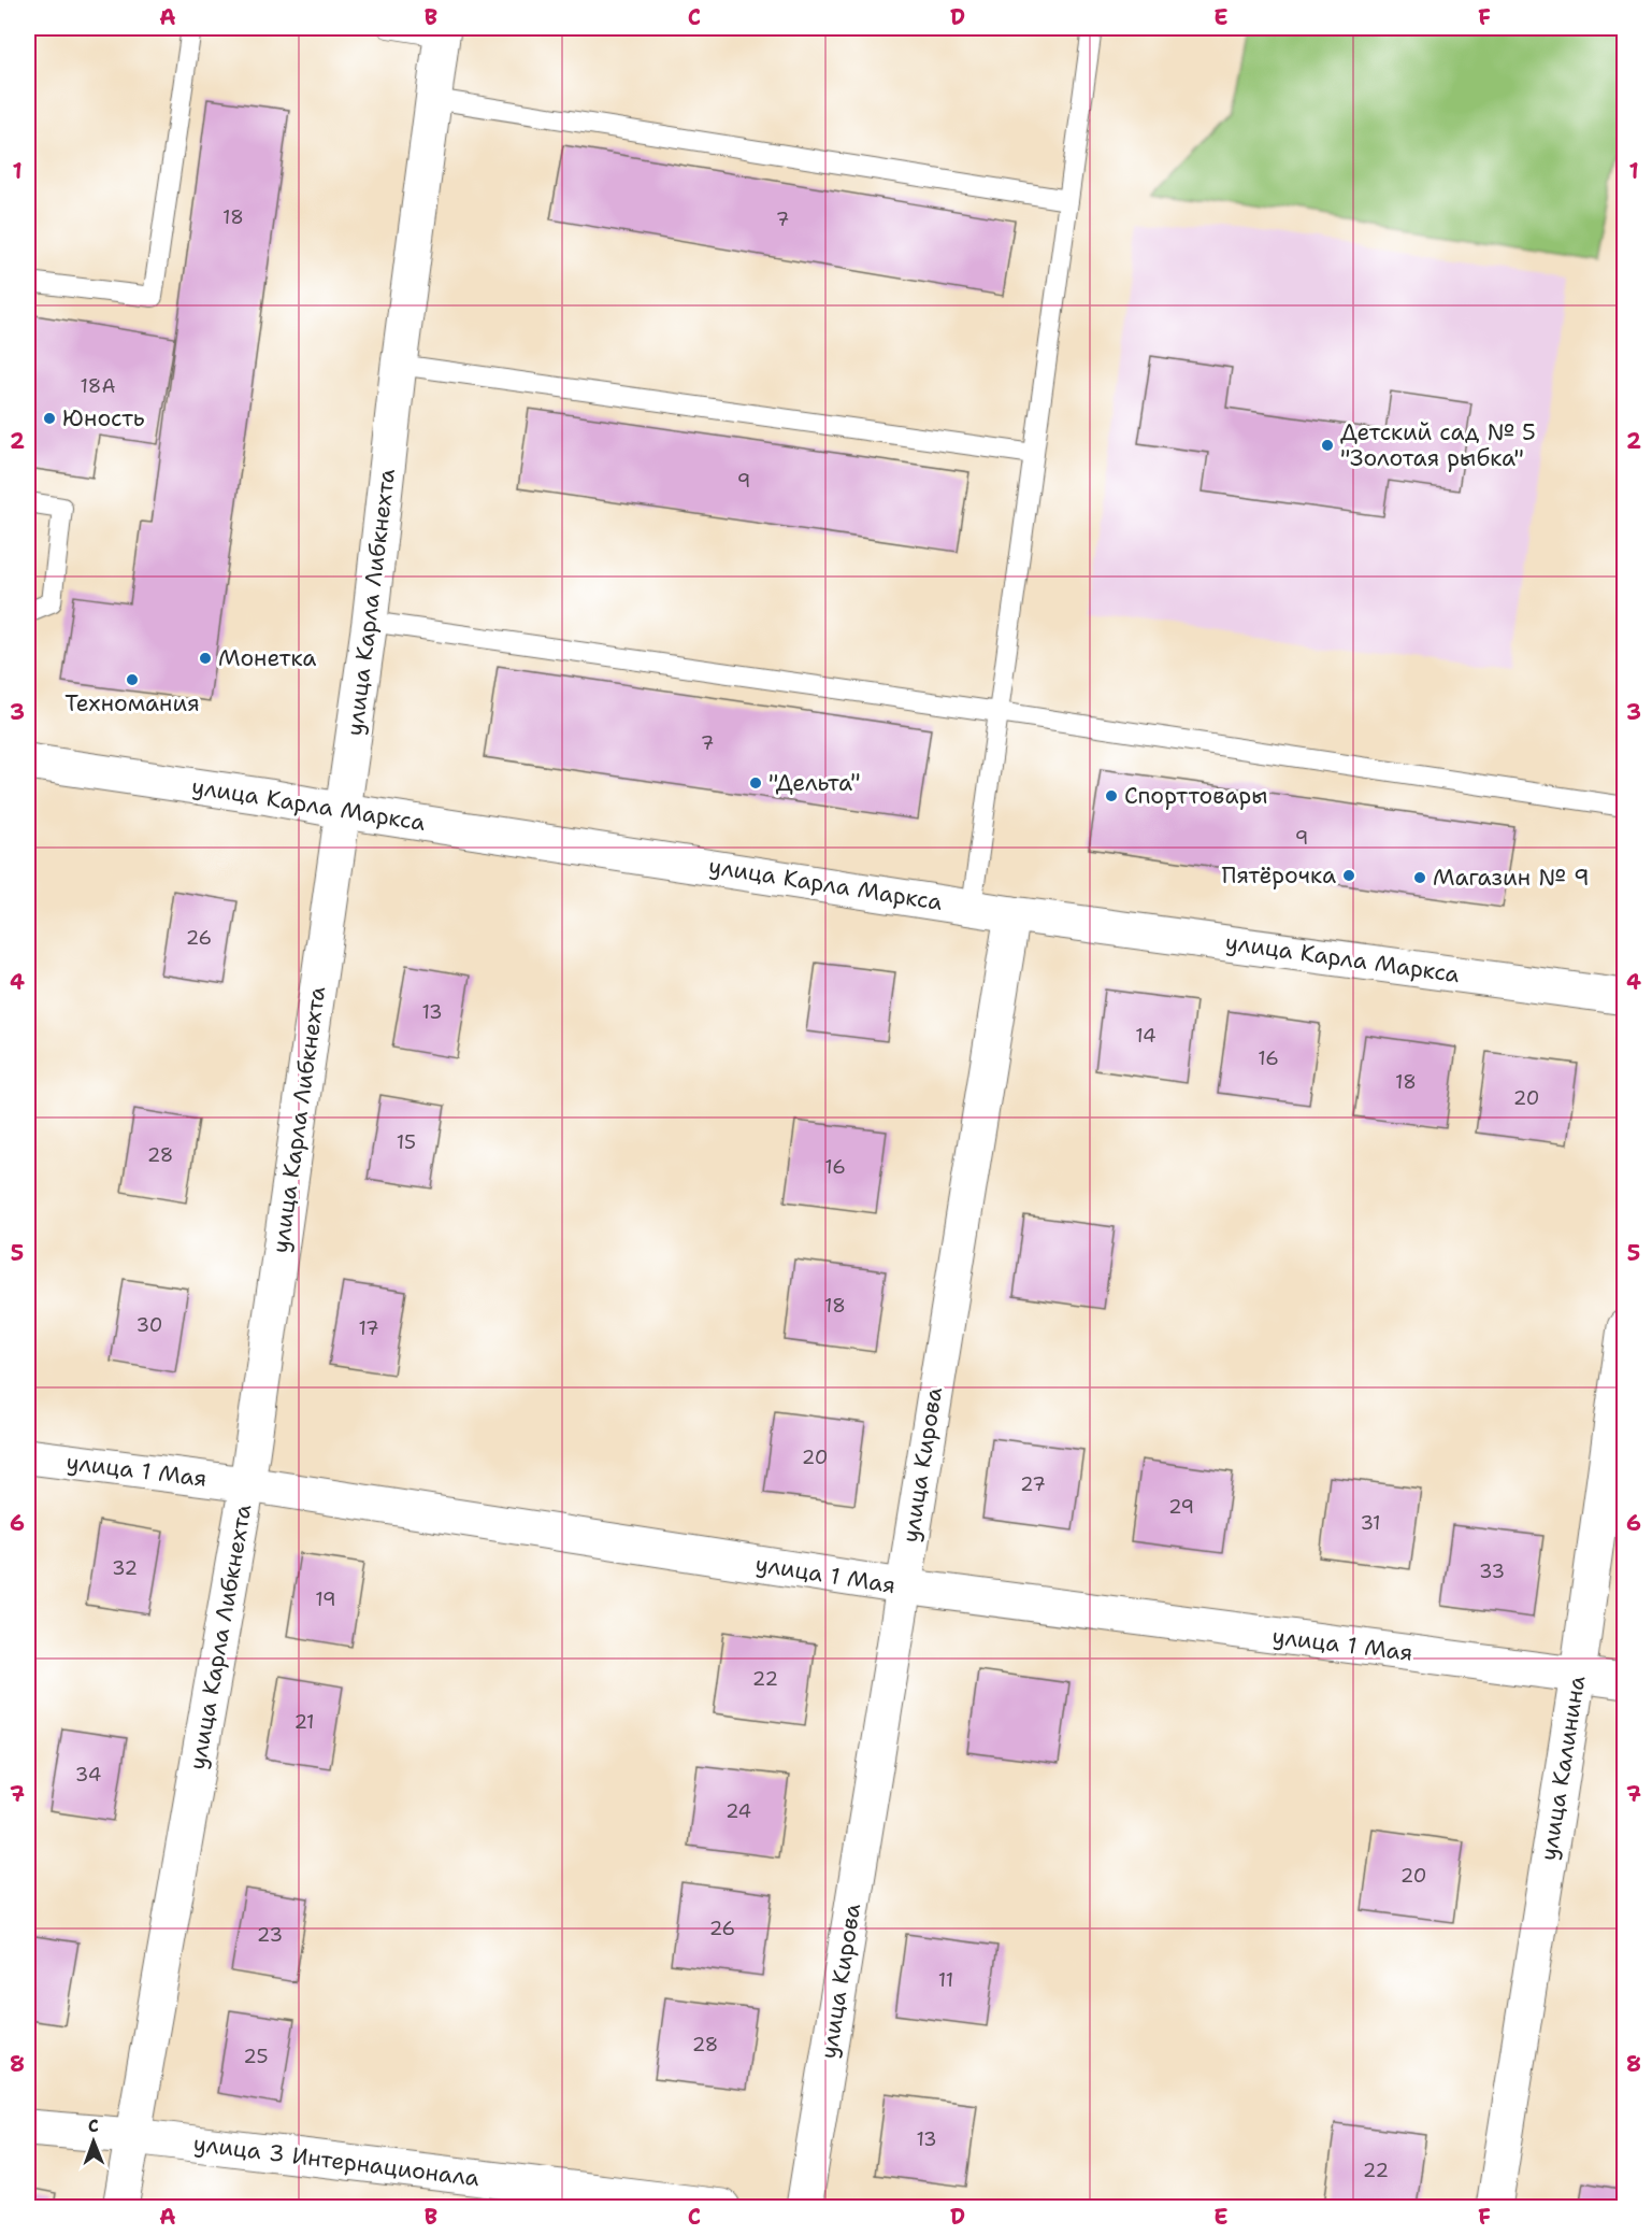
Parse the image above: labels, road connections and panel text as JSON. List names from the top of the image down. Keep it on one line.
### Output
{"streets":{"street":["улица Карла Либкнехта","улица Карла Маркса","улица Кирова","улица 1 Мая","улица Калинина","улица 3 Интернационала"]},"crossings":[["улица Карла Либкнехта","улица Карла Маркса"],["улица Карла Либкнехта","улица 1 Мая"],["улица Карла Либкнехта","улица 3 Интернационала"],["улица Карла Маркса","улица Кирова"],["улица Кирова","улица 1 Мая"],["улица 1 Мая","улица Калинина"]],"places":["Юность","Детский сад № 5 \"Золотая рыбка\"","Монетка","Техномания","\"Дельта\"","Спорттовары","Пятёрочка","Магазин № 9"],"house_numbers":["18","7","18А","9","7","9","26","13","14","16","18","20","15","28","16","18","30","17","20","27","29","31","32","33","19","22","21","34","24","20","26","23","11","28","25","13","22"],"north":"top","grid":{"columns":["A","B","C","D","E","F"],"rows":["1","2","3","4","5","6","7","8"]}}
